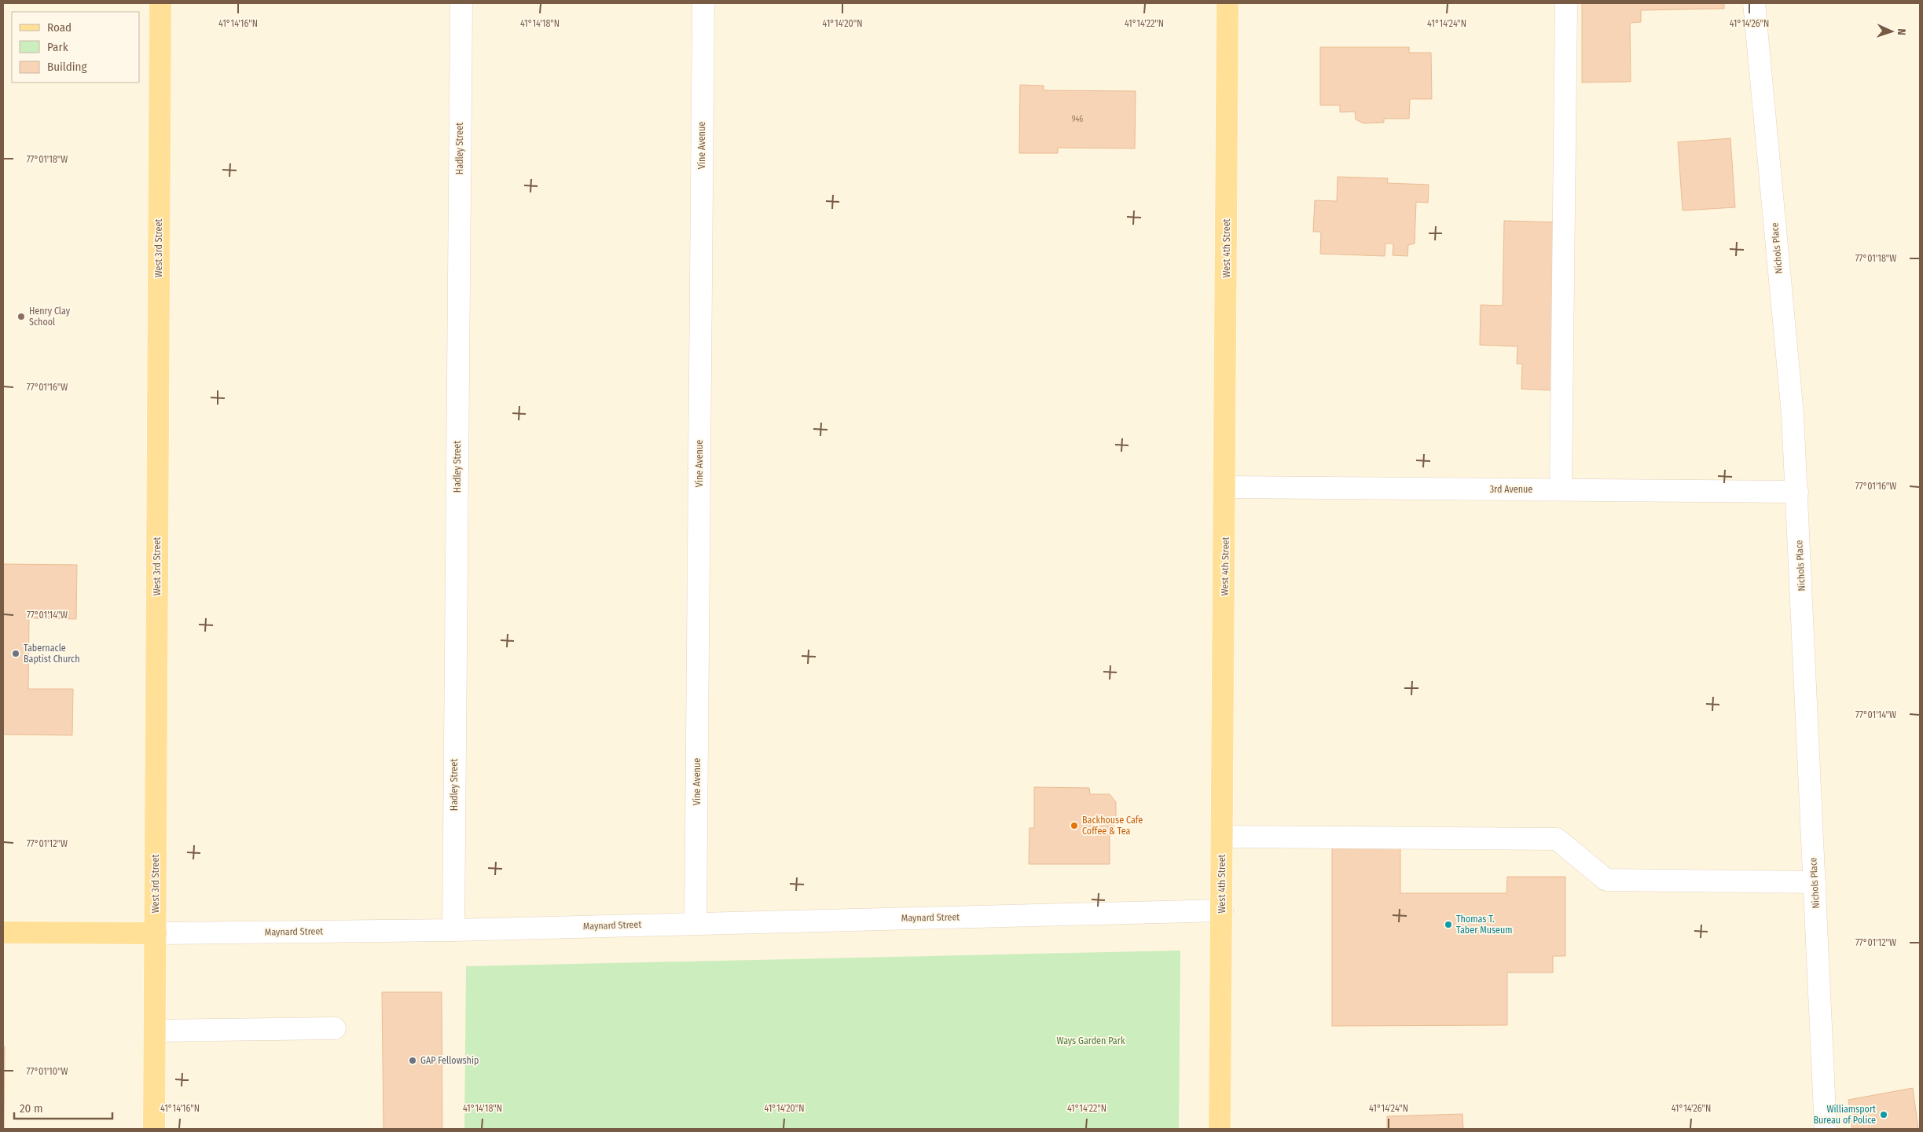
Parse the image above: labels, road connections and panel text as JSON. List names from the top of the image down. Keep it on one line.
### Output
{"streets":{"main road":["West 3rd Street","West 4th Street","Maynard Street"],"street":["Vine Avenue","Hadley Street","Nichols Place","3rd Avenue"]},"crossings":[["Vine Avenue","Maynard Street"],["Hadley Street","Maynard Street"],["West 3rd Street","Maynard Street"],["West 4th Street","3rd Avenue"],["West 4th Street","Maynard Street"],["Nichols Place","3rd Avenue"]],"parks":["Ways Garden Park"],"places":["Henry Clay School","Tabernacle Baptist Church","Backhouse Cafe Coffee & Tea","Thomas T. Taber Museum","GAP Fellowship","Williamsport Bureau of Police"],"house_numbers":["946"],"legend":["Road","Park","Building"],"scale_bar":"20 m","north":"right","coordinates":["41°14'16\"N","41°14'18\"N","41°14'20\"N","41°14'22\"N","41°14'24\"N","41°14'26\"N","77°01'18\"W","77°01'16\"W","77°01'14\"W","77°01'12\"W","77°01'10\"W"]}
